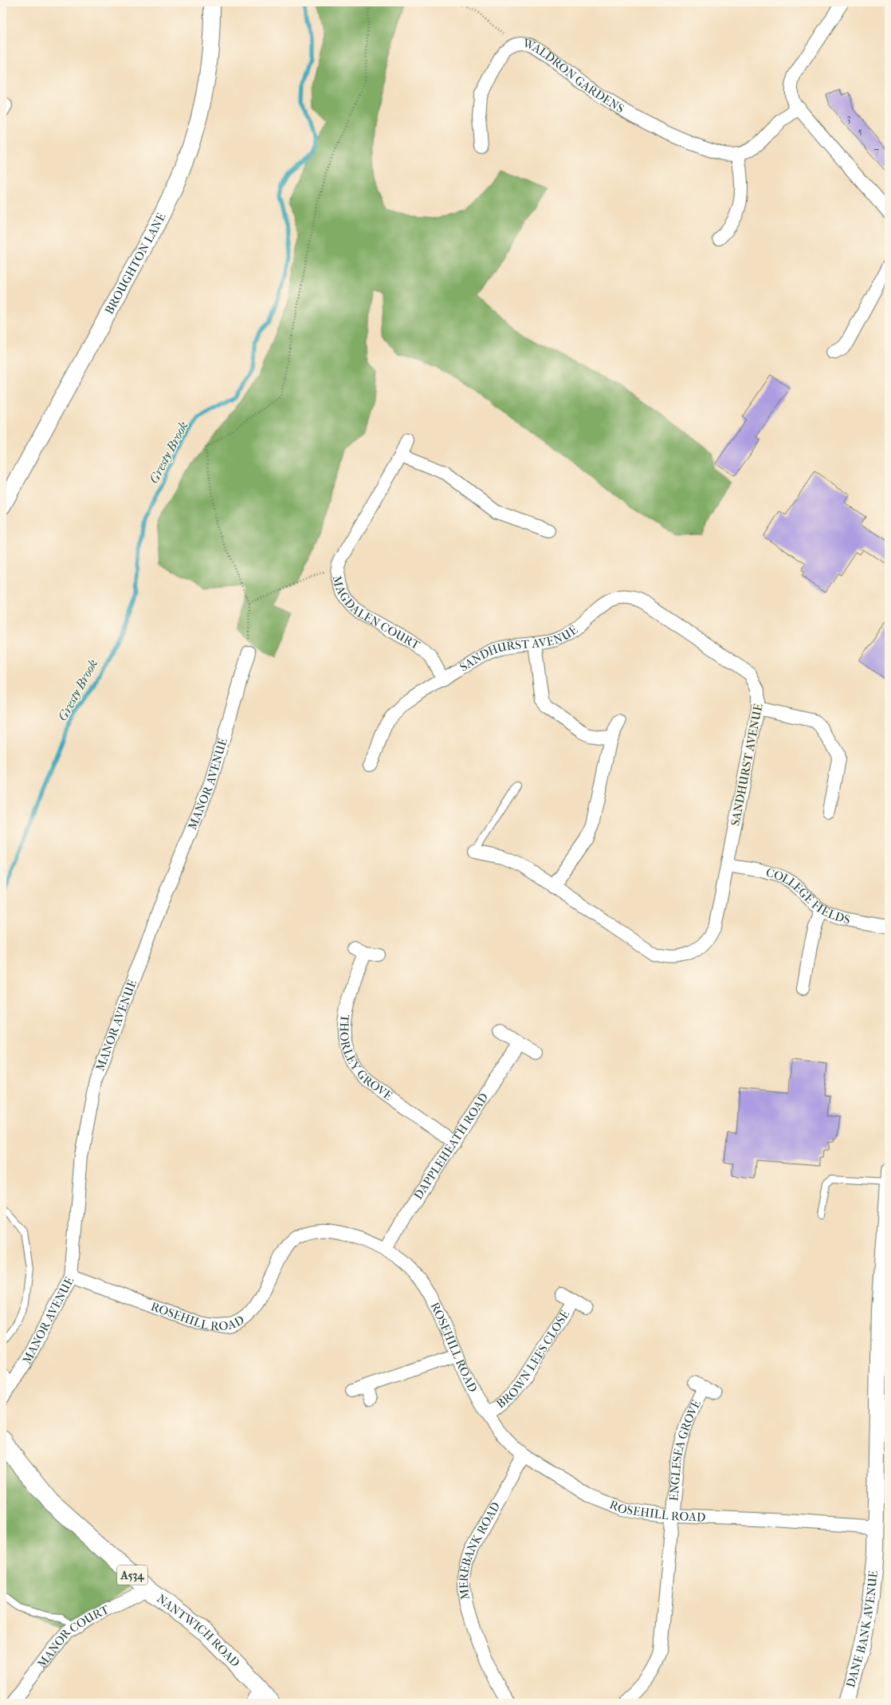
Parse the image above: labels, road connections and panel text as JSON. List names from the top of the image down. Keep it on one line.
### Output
{"streets":{"main road":["A534","NANTWICH ROAD"],"street":["WALDRON GARDENS","BROUGHTON LANE","MAGDALEN COURT","SANDHURST AVENUE","MANOR AVENUE","COLLEGE FIELDS","THORLEY GROVE","DAPPLEHEATH ROAD","ROSEHILL ROAD","BROWN LEES CLOSE","ENGLESEA GROVE","MEREBANK ROAD","DANE BANK AVENUE","MANOR COURT"]},"crossings":[["MAGDALEN COURT","SANDHURST AVENUE"],["SANDHURST AVENUE","COLLEGE FIELDS"],["MANOR AVENUE","ROSEHILL ROAD"],["THORLEY GROVE","DAPPLEHEATH ROAD"],["DAPPLEHEATH ROAD","ROSEHILL ROAD"],["ROSEHILL ROAD","BROWN LEES CLOSE"],["ROSEHILL ROAD","ENGLESEA GROVE"],["ROSEHILL ROAD","MEREBANK ROAD"],["ROSEHILL ROAD","DANE BANK AVENUE"],["NANTWICH ROAD","MANOR COURT"]],"water":["Gresty Brook"],"house_numbers":["3","5","7"]}
